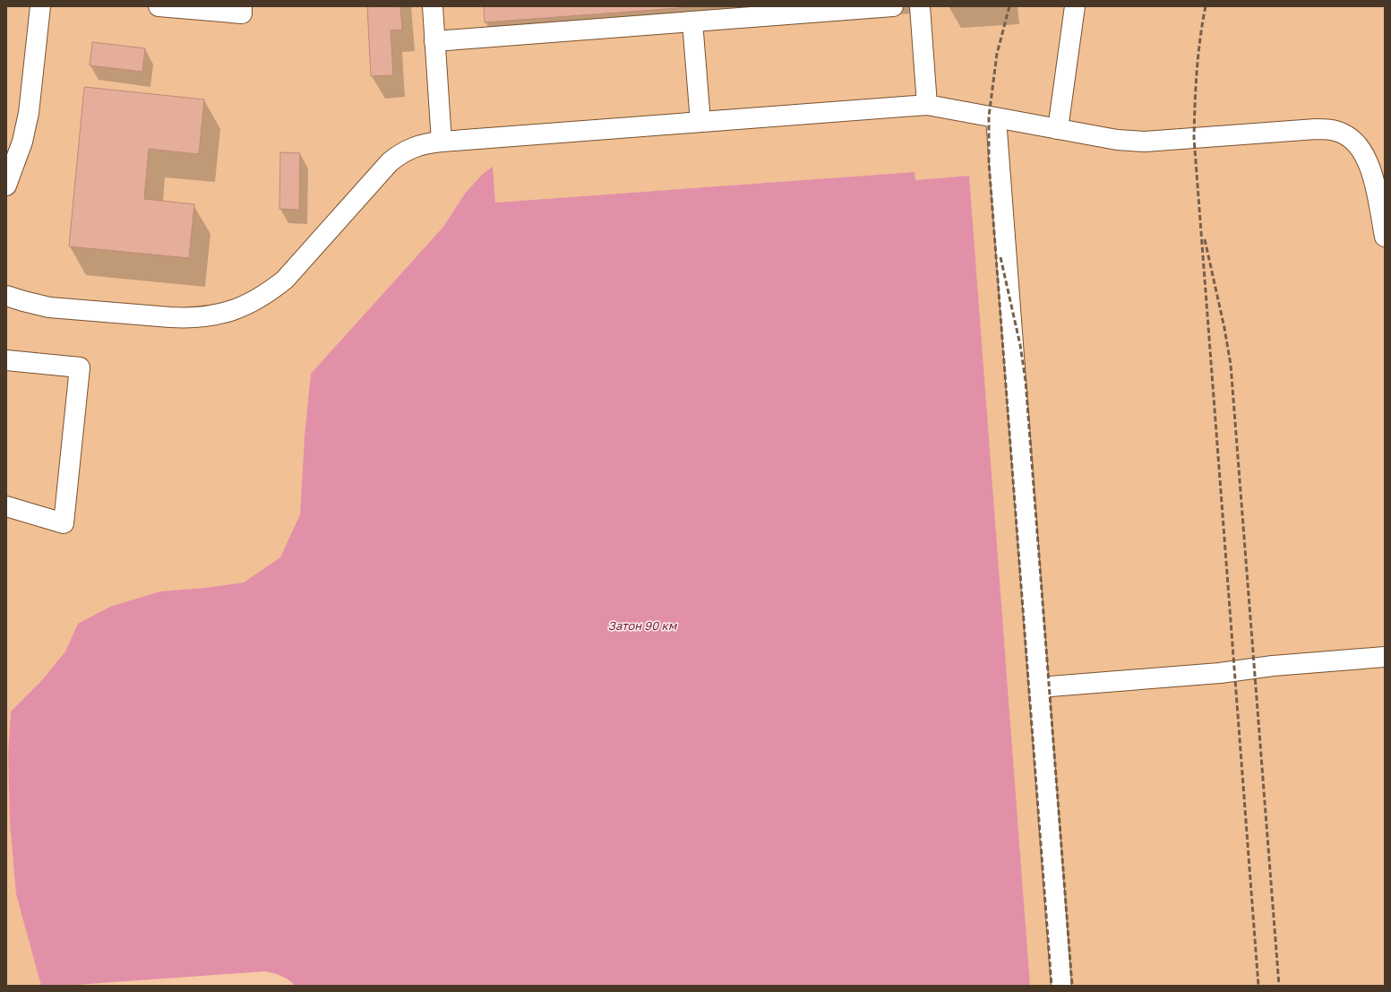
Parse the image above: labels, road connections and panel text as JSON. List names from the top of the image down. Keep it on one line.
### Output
{"water":["Затон 90 км"]}
